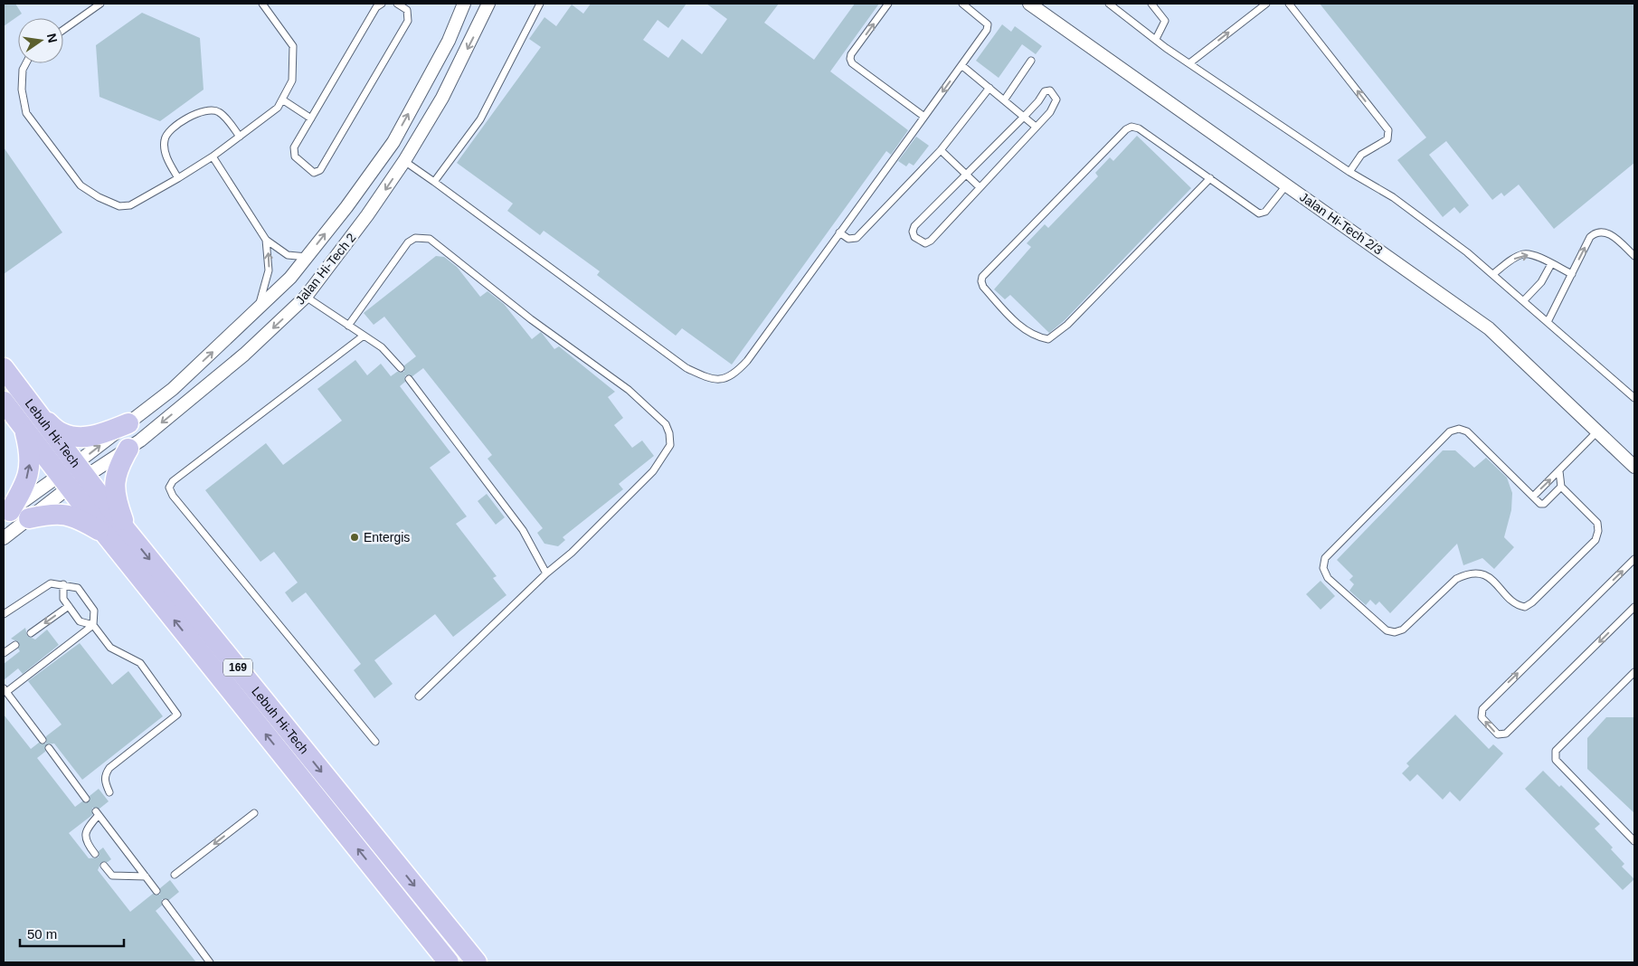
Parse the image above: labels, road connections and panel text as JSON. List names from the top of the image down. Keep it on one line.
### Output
{"streets":{"main road":["Lebuh Hi-Tech","169"],"street":["Jalan Hi-Tech 2/3","Jalan Hi-Tech 2"]},"crossings":[["Jalan Hi-Tech 2","Lebuh Hi-Tech"]],"places":["Entergis"],"scale_bar":"50 m","north":"right"}
